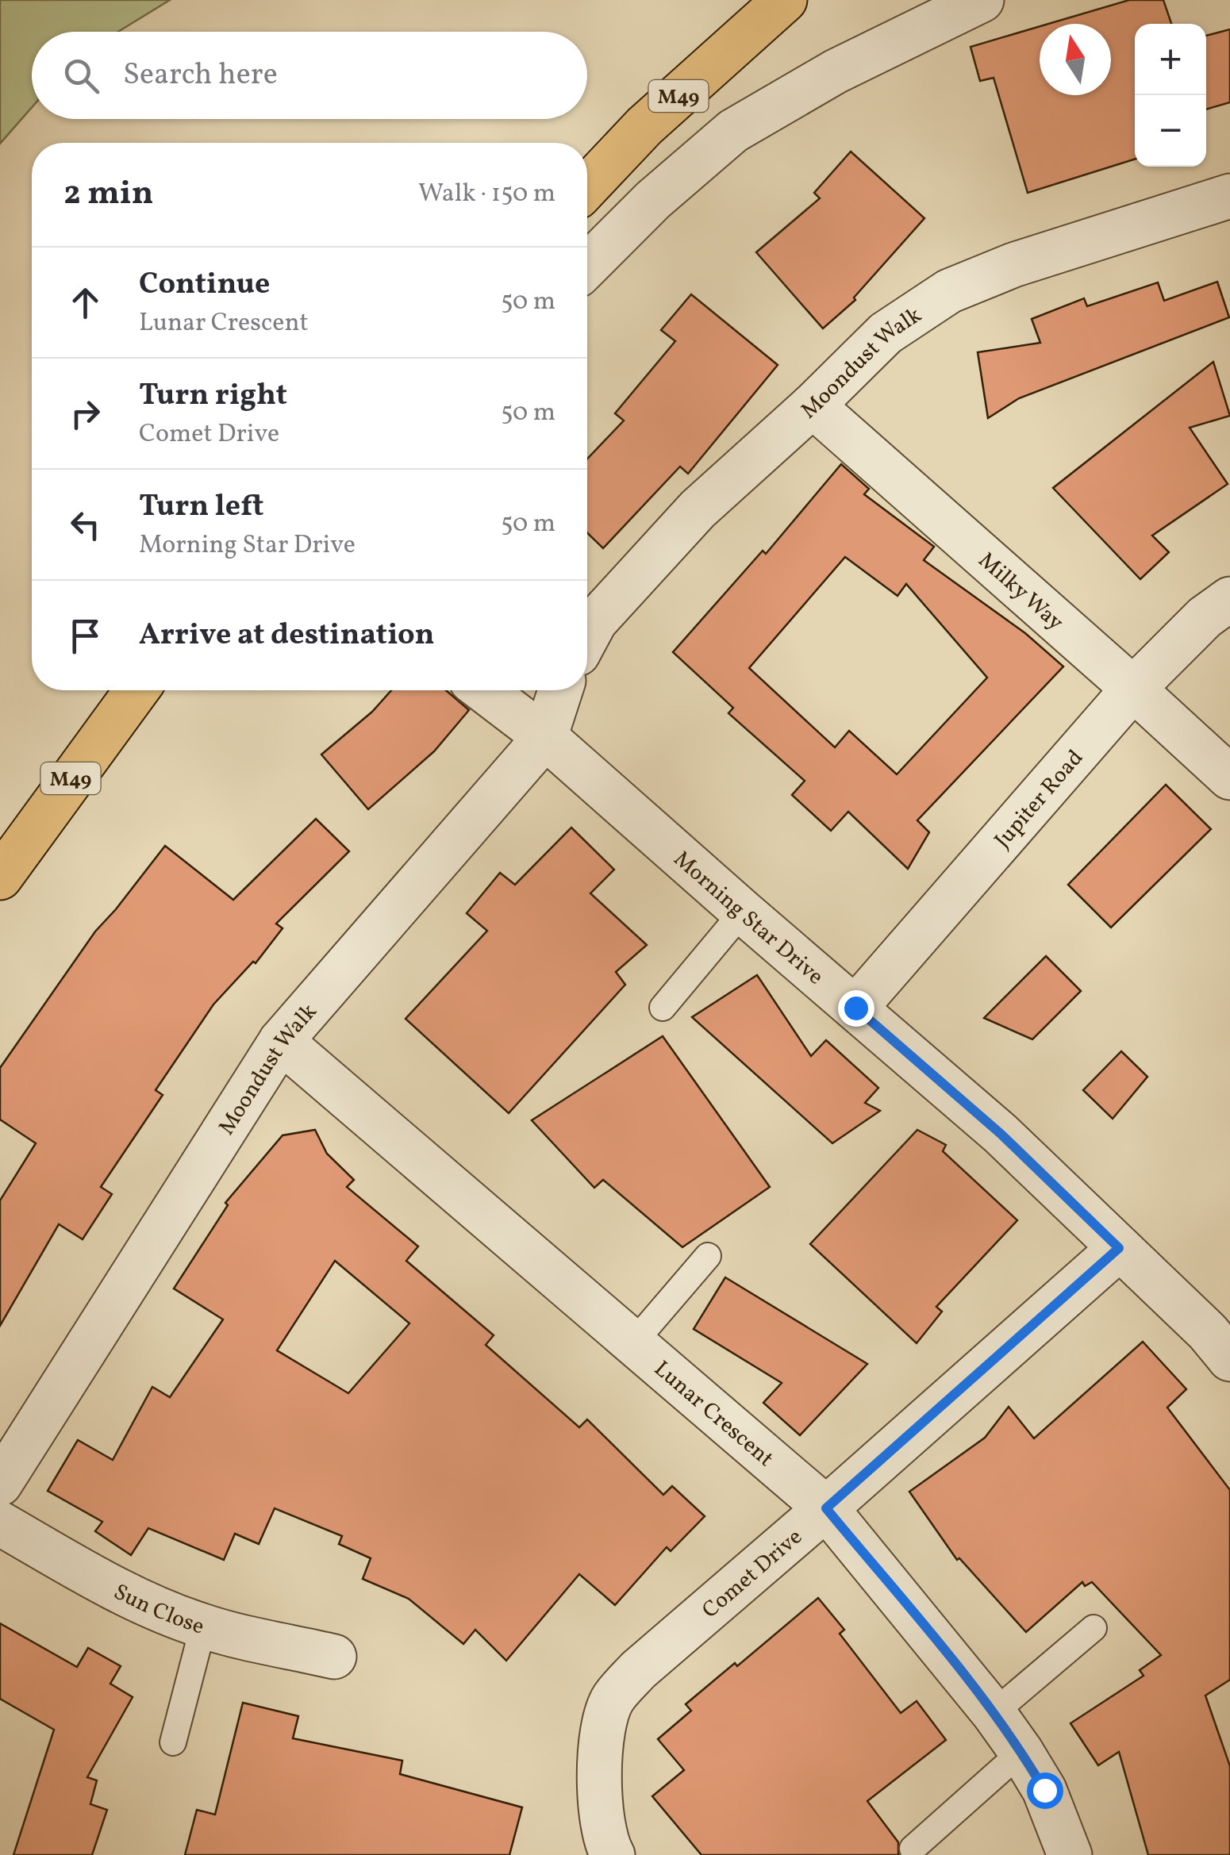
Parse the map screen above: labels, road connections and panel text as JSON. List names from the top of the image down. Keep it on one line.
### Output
{"streets":{"main road":["M49"],"street":["Moondust Walk","Milky Way","Jupiter Road","Morning Star Drive","Lunar Crescent","Comet Drive","Sun Close"]},"crossings":[["Moondust Walk","Milky Way"],["Moondust Walk","Morning Star Drive"],["Moondust Walk","Lunar Crescent"],["Milky Way","Jupiter Road"],["Jupiter Road","Morning Star Drive"],["Morning Star Drive","Comet Drive"],["Lunar Crescent","Comet Drive"]],"north":"top","page":{"map_buttons":["+","−"],"search":"Search here","heading":["2 min","Walk · 150 m"],"list":[["Continue","Lunar Crescent","50 m"],["Turn right","Comet Drive","50 m"],["Turn left","Morning Star Drive","50 m"],"Arrive at destination"]}}
